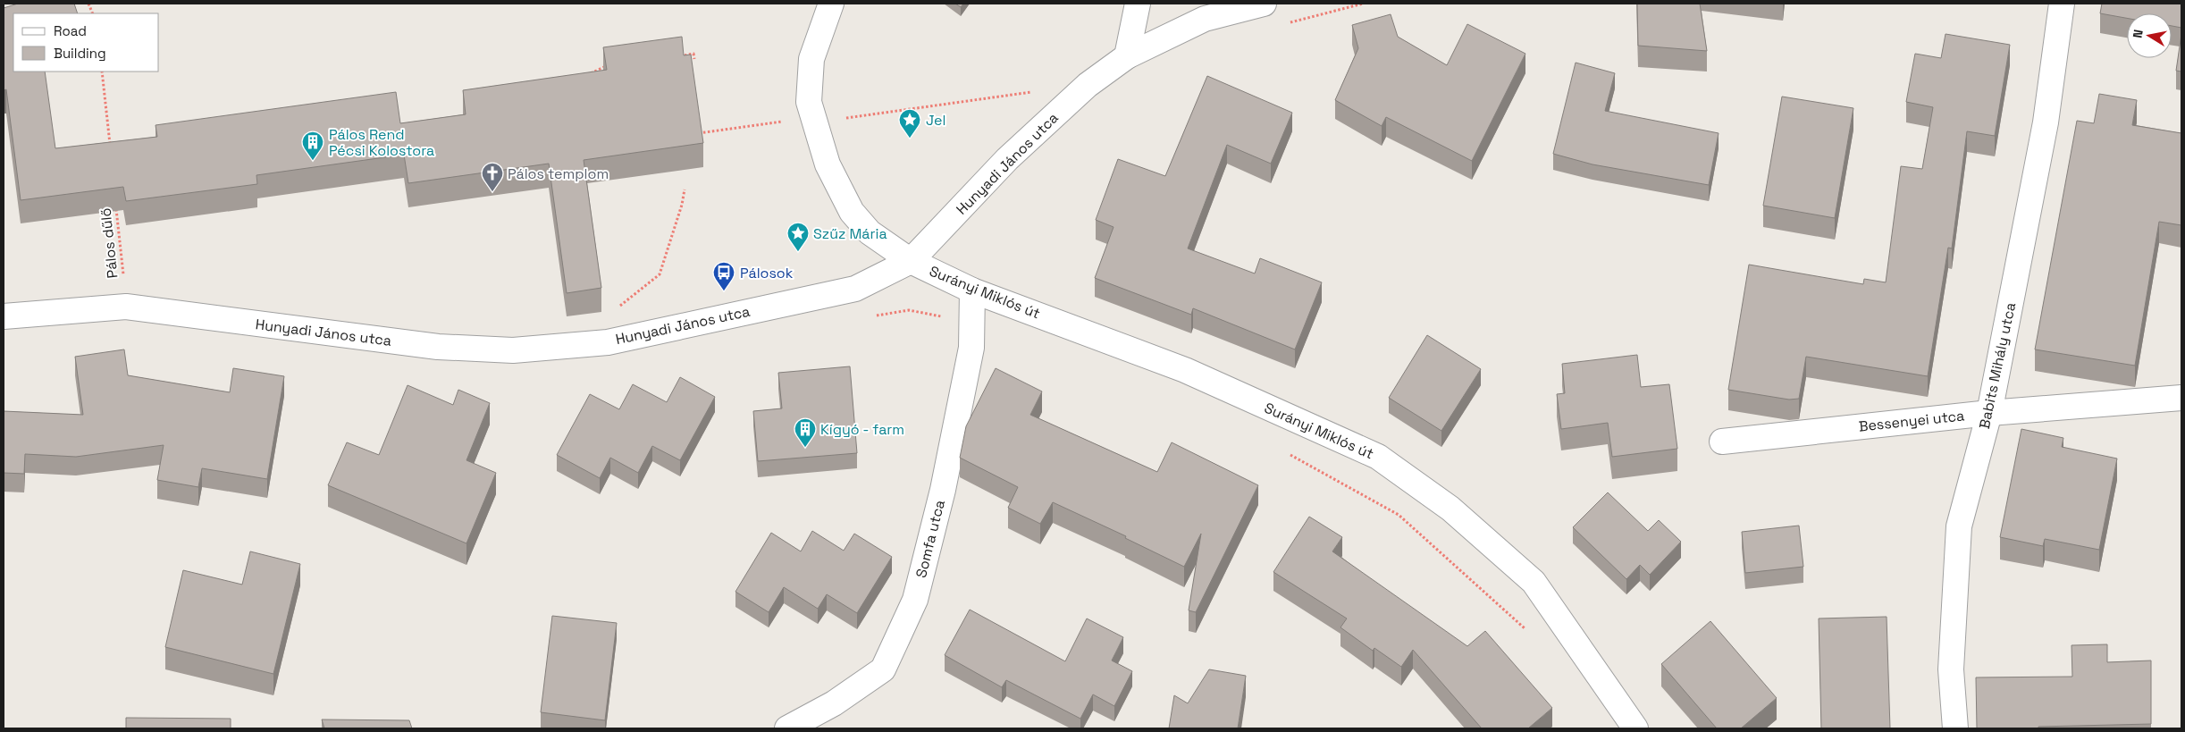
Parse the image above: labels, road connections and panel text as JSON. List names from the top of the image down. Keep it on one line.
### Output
{"streets":{"street":["Hunyadi János utca","Surányi Miklós út","Babits Mihály utca","Bessenyei utca","Somfa utca"],"path":["Pálos dűlő"]},"crossings":[["Hunyadi János utca","Pálos dűlő"],["Hunyadi János utca","Surányi Miklós út"],["Surányi Miklós út","Somfa utca"],["Babits Mihály utca","Bessenyei utca"]],"places":{"place":["Jel","Szűz Mária"],"building":["Pálos Rend Pécsi Kolostora","Kígyó - farm"],"church":["Pálos templom"],"bus stop":["Pálosok"]},"legend":["Road","Building"],"north":"left"}
